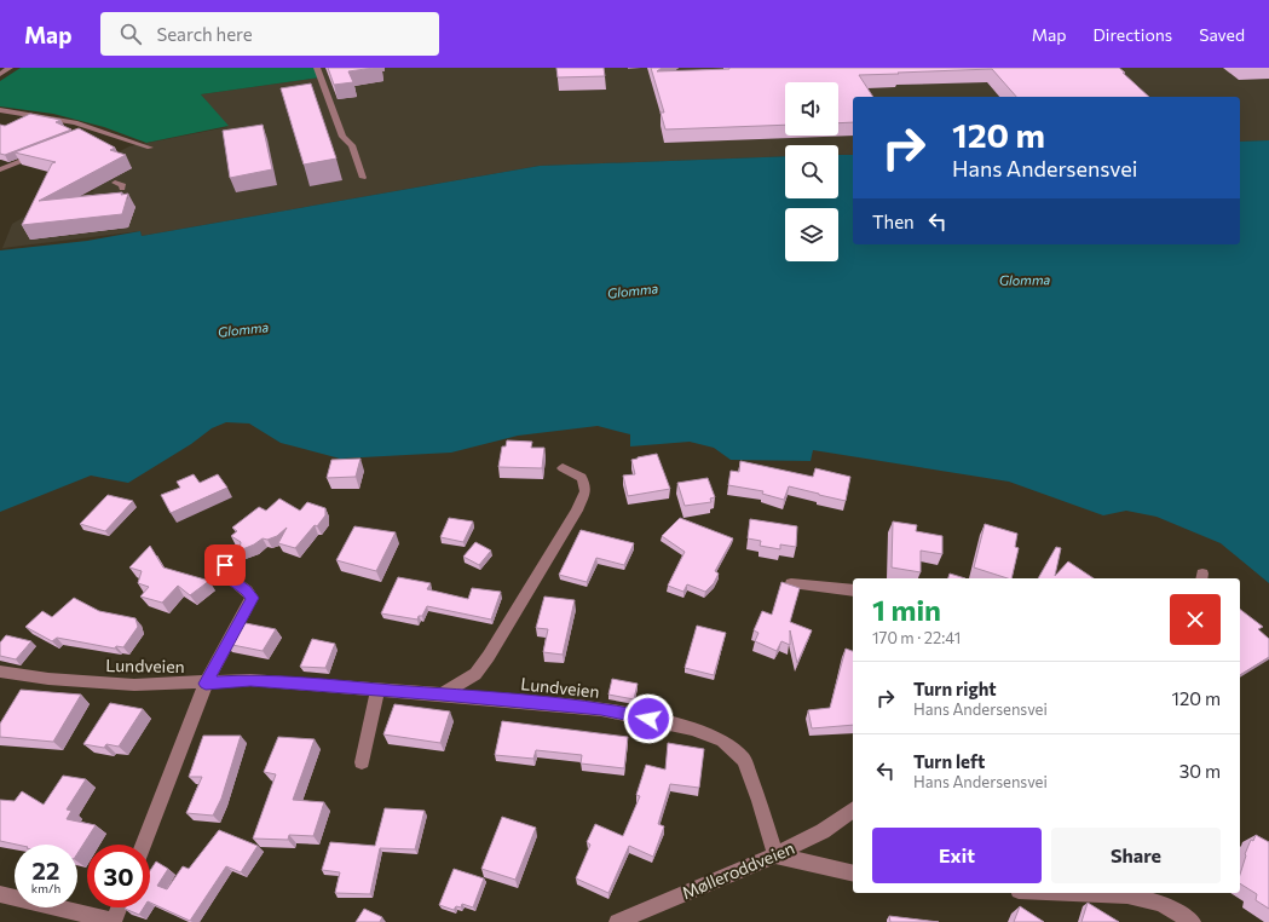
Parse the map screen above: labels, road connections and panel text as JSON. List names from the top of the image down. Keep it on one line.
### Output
{"streets":{"street":["Lundveien","Mølleroddveien"]},"crossings":[["Lundveien","Mølleroddveien"]],"water":["Glomma"],"page":{"header":"Map","search":"Search here","nav":["Map","Directions","Saved"],"turn":["120 m","Hans Andersensvei"],"then":"Then","heading":["1 min","170 m · 22:41"],"list":[{"name":"Turn right","note":"Hans Andersensvei","value":"120 m"},{"name":"Turn left","note":"Hans Andersensvei","value":"30 m"}],"buttons":["Exit","Share"],"speed":"22 km/h","limit":"30"}}
